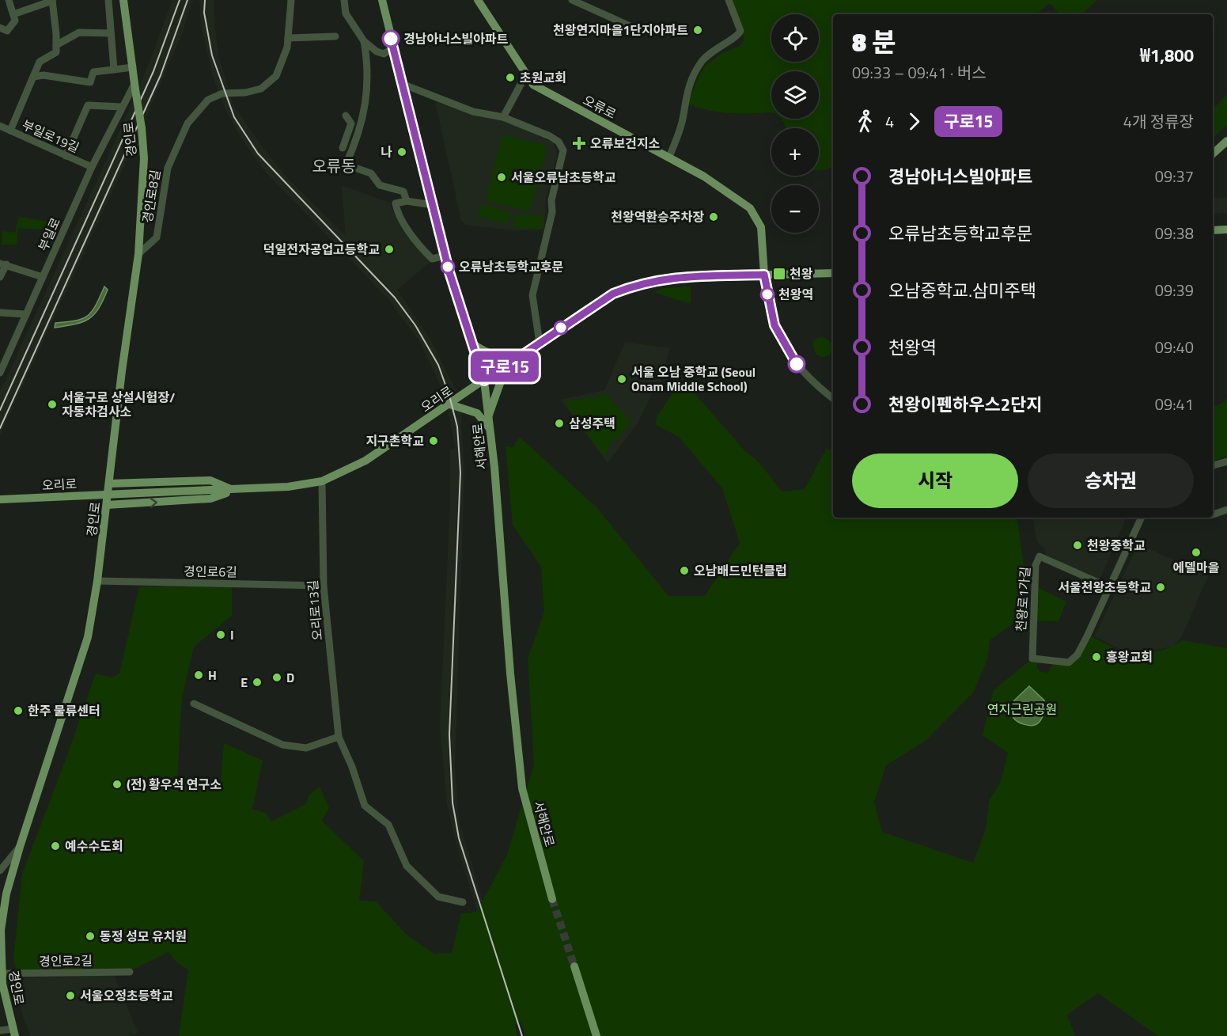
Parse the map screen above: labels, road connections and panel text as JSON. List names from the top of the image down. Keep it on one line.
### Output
{"streets":{"main road":["오류로","경인로","오리로","서해안로"],"street":["부일로19길","경인로8길","부일로","경인로6길","천왕로1가길","오리로13길","경인로2길"]},"crossings":[["오류로","오리로"],["부일로19길","부일로"],["경인로","경인로8길"],["경인로","부일로"],["경인로","오리로"],["경인로","경인로6길"],["경인로","경인로2길"],["오리로","서해안로"],["오리로","오리로13길"],["경인로6길","오리로13길"]],"districts":["오류동"],"parks":["연지근린공원"],"places":{"other":["천왕연지마을1단지아파트","경남아너스빌아파트","초원교회","나","서울오류남초등학교","천왕역환승주차장","덕일전자공업고등학교","오류남초등학교후문","천왕역","서울 오남 중학교 (Seoul Onam Middle School)","서울구로 상설시험장/ 자동차검사소","삼성주택","지구촌학교","천왕중학교","에델마을","오남배드민턴클럽","서울천왕초등학교","I","흥왕교회","H","D","E","한주 물류센터","(전) 황우석 연구소","예수수도회","동정 성모 유치원","서울오정초등학교"],"health":["오류보건지소"],"transit":["천왕"]},"lines":["bus line 구로15"],"page":{"on_map":"구로15","map_buttons":["+","−"],"heading":["8 분","09:33 – 09:41 · 버스","₩1,800"],"legs":["4","구로15","4개 정류장"],"list":[{"name":"경남아너스빌아파트","value":"09:37"},{"name":"오류남초등학교후문","value":"09:38"},{"name":"오남중학교.삼미주택","value":"09:39"},{"name":"천왕역","value":"09:40"},{"name":"천왕이펜하우스2단지","value":"09:41"}],"buttons":["시작","승차권"]}}
